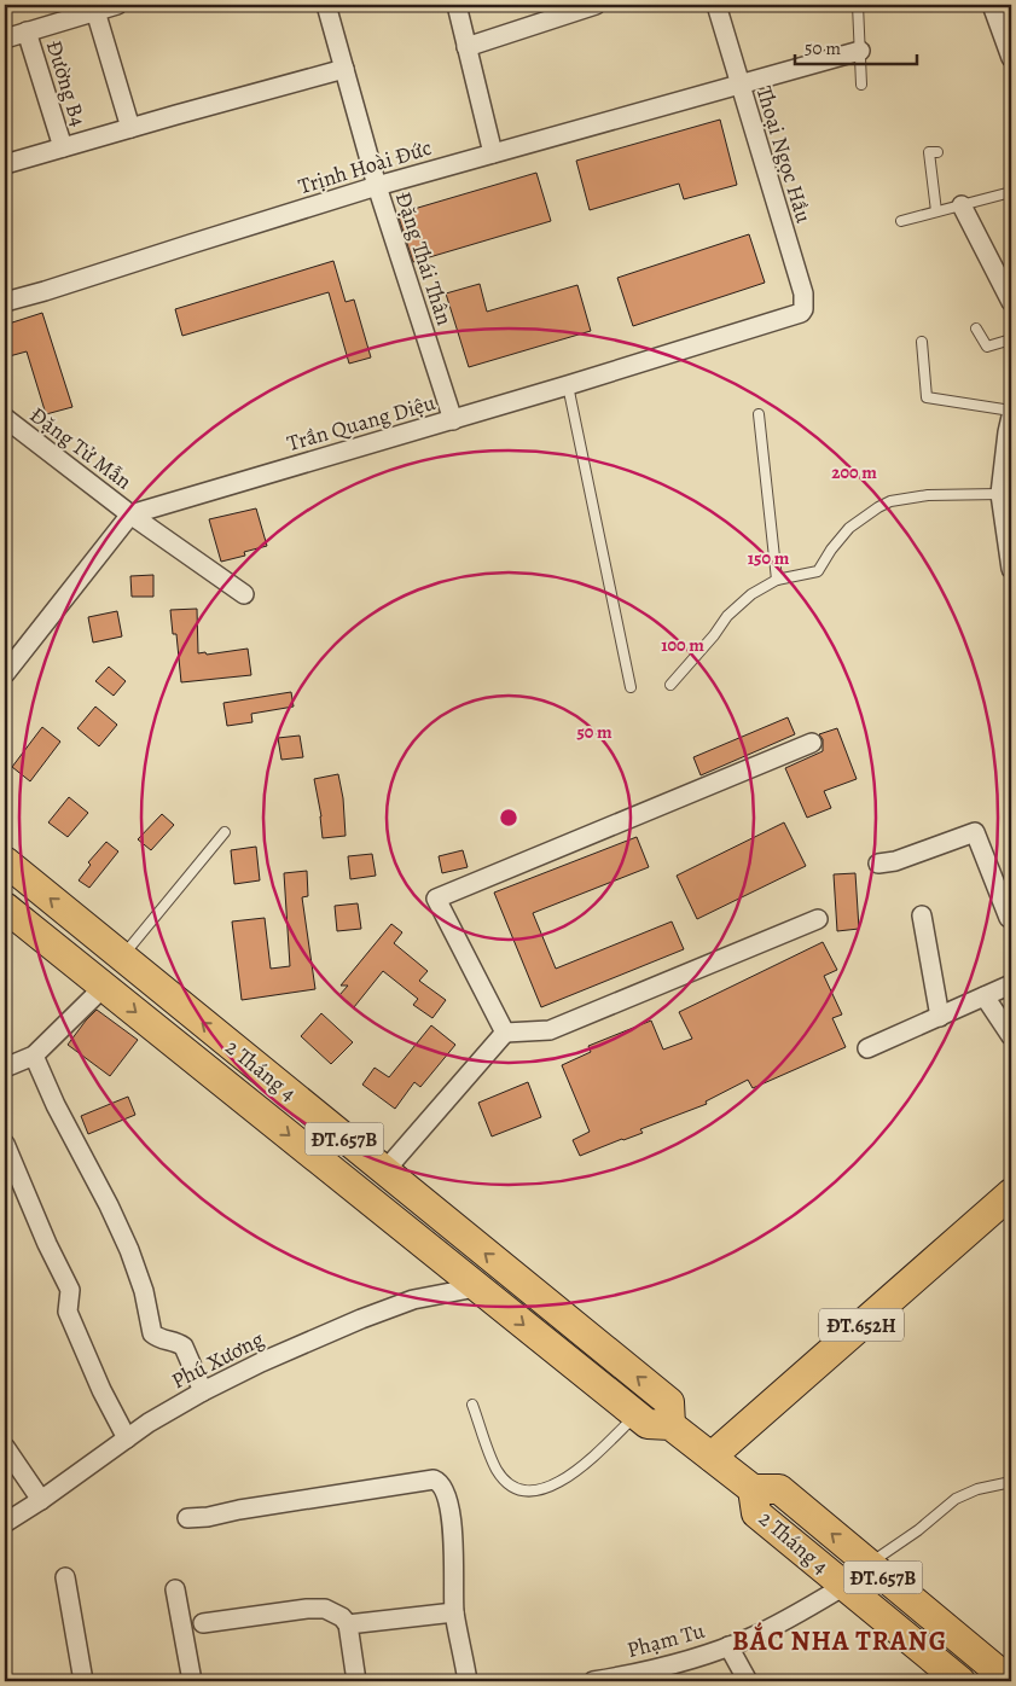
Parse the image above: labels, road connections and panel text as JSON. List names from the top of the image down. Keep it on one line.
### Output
{"streets":{"main road":["2 Tháng 4","ĐT.657B","ĐT.652H"],"street":["Đường B4","Thoại Ngọc Hầu","Trịnh Hoài Đức","Đặng Thái Thân","Trần Quang Diệu","Đặng Tử Mẫn","Phú Xương","Phạm Tu"]},"crossings":[["Thoại Ngọc Hầu","Trịnh Hoài Đức"],["Thoại Ngọc Hầu","Trần Quang Diệu"],["Trịnh Hoài Đức","Đặng Thái Thân"],["Đặng Thái Thân","Trần Quang Diệu"],["Trần Quang Diệu","Đặng Tử Mẫn"],["2 Tháng 4","ĐT.652H"],["2 Tháng 4","Phú Xương"],["2 Tháng 4","Phạm Tu"]],"districts":["BẮC NHA TRANG"],"scale_bar":"50 m","rings":["200 m","150 m","100 m","50 m"]}
